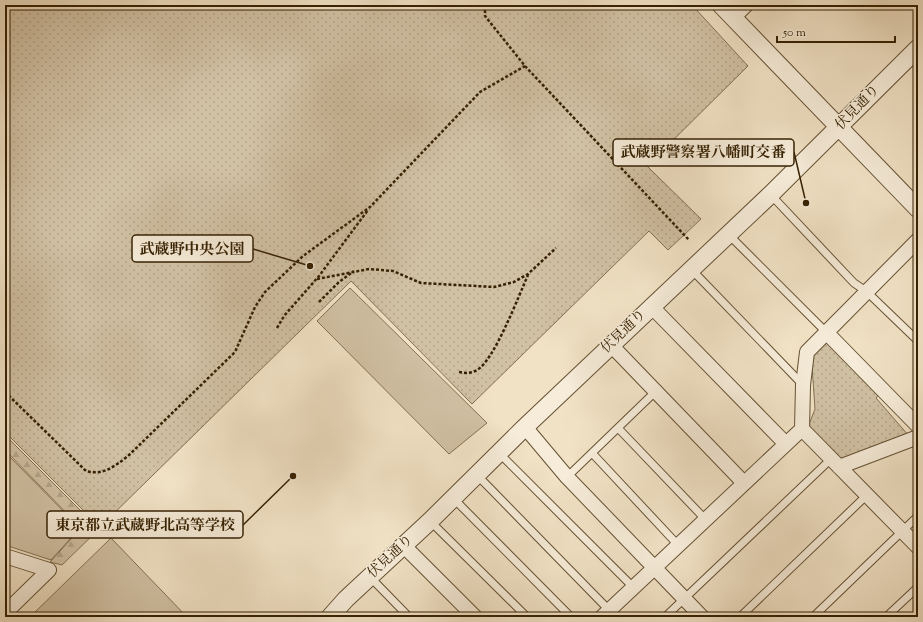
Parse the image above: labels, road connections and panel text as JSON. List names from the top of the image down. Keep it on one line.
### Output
{"streets":{"street":["伏見通り"]},"places":["武蔵野警察署八幡町交番","武蔵野中央公園","東京都立武蔵野北高等学校"],"scale_bar":"50 m"}
